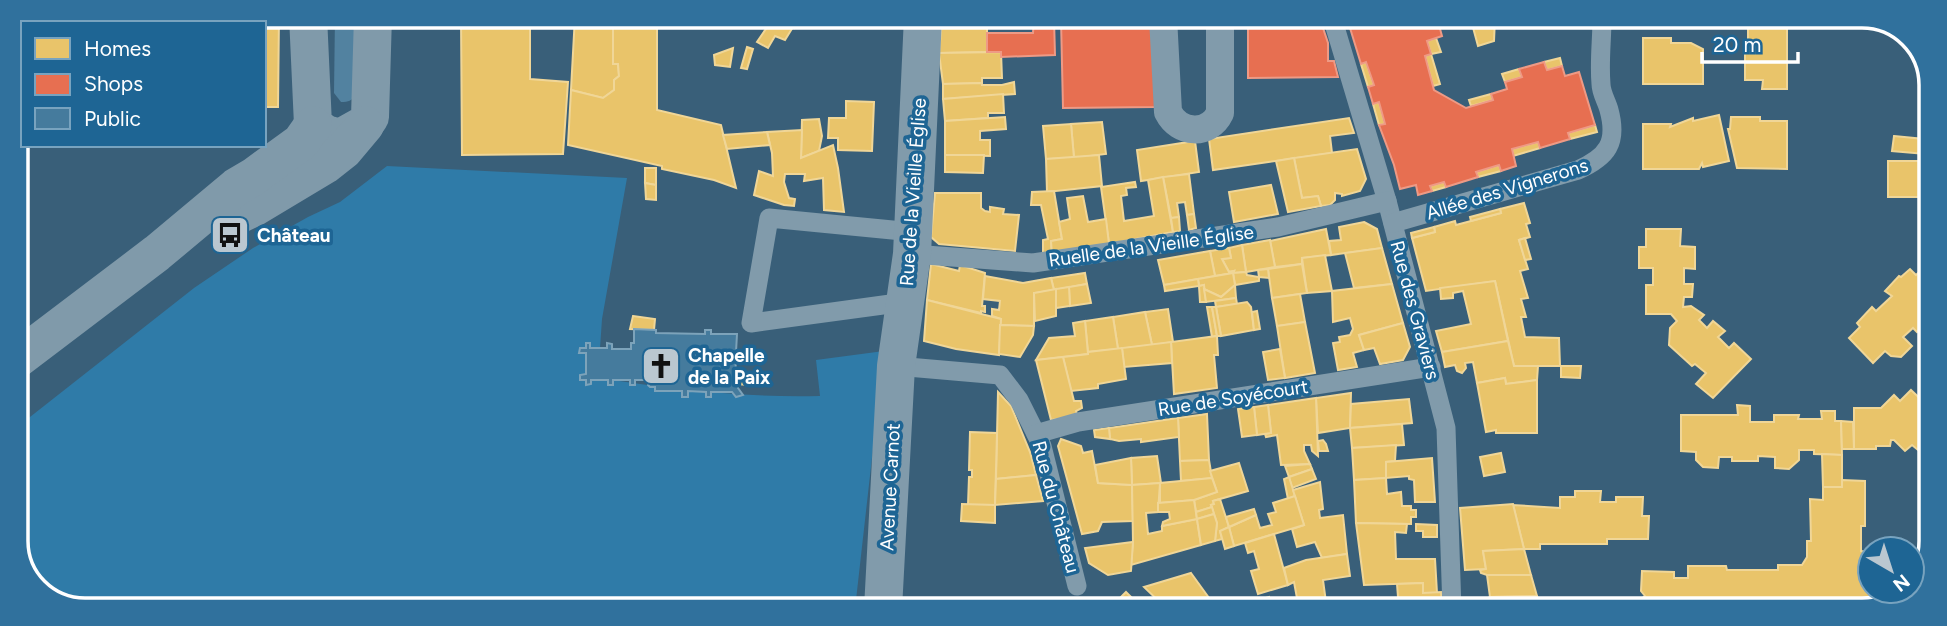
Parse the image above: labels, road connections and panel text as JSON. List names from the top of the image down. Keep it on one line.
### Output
{"streets":{"street":["Rue de la Vieille Église","Avenue Carnot"],"lane":["Allée des Vignerons","Ruelle de la Vieille Église","Rue des Graviers","Rue de Soyécourt","Rue du Château"]},"crossings":[["Allée des Vignerons","Rue des Graviers"],["Rue de la Vieille Église","Ruelle de la Vieille Église"],["Rue de la Vieille Église","Avenue Carnot"],["Rue de la Vieille Église","Rue du Château"],["Ruelle de la Vieille Église","Rue des Graviers"],["Rue des Graviers","Rue de Soyécourt"],["Rue de Soyécourt","Rue du Château"],["Avenue Carnot","Rue du Château"]],"places":{"bus stop":["Château"],"church":["Chapelle de la Paix"]},"legend":["Homes","Shops","Public"],"scale_bar":"20 m","north":"bottom right"}
